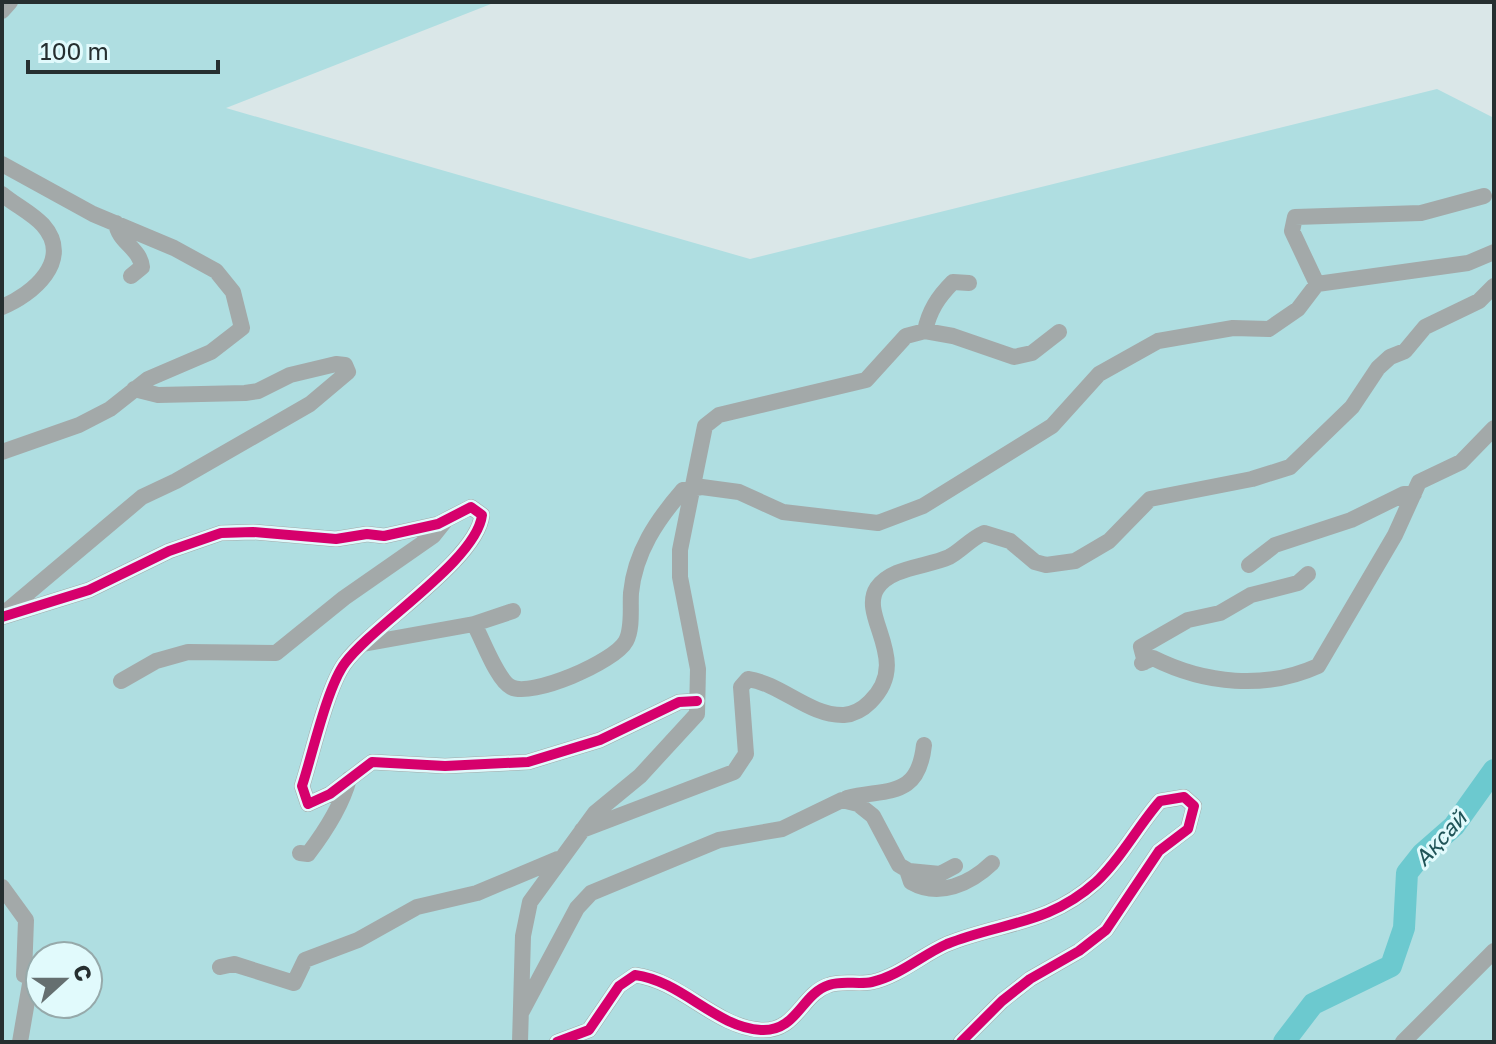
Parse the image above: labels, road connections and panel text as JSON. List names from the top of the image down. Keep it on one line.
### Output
{"water":["Ақсай"],"scale_bar":"100 m","north":"right"}
